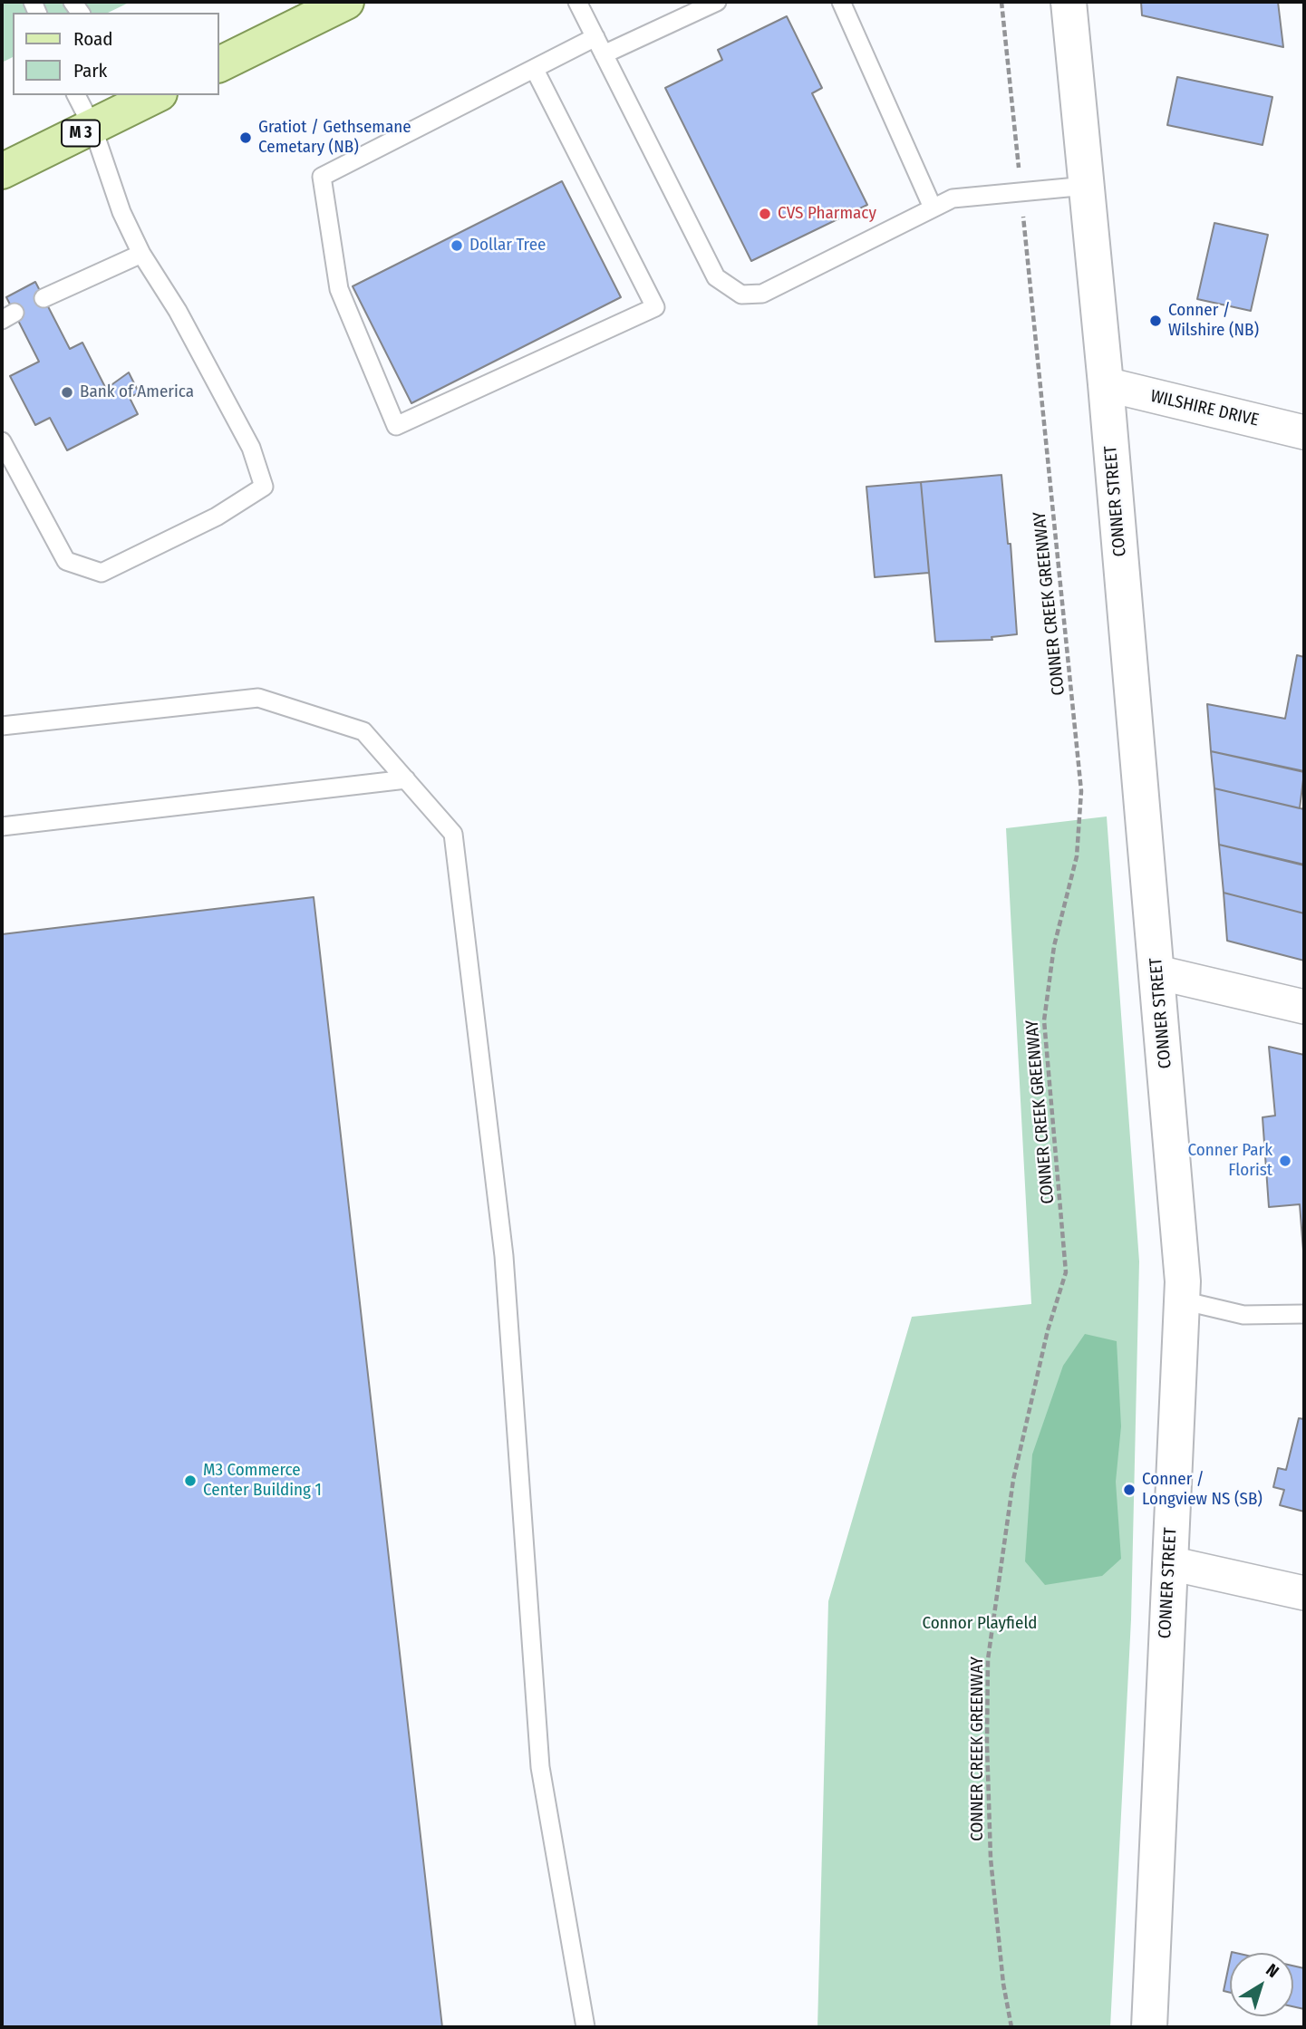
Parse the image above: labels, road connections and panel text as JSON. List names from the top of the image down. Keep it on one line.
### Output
{"streets":{"main road":["M 3","CONNER STREET"],"street":["WILSHIRE DRIVE"],"path":["CONNER CREEK GREENWAY"]},"crossings":[["WILSHIRE DRIVE","CONNER STREET"]],"parks":["Connor Playfield"],"places":["Gratiot / Gethsemane Cemetary (NB)","CVS Pharmacy","Dollar Tree","Conner / Wilshire (NB)","Bank of America","Conner Park Florist","M3 Commerce Center Building 1","Conner / Longview NS (SB)"],"legend":["Road","Park"],"north":"top right"}
